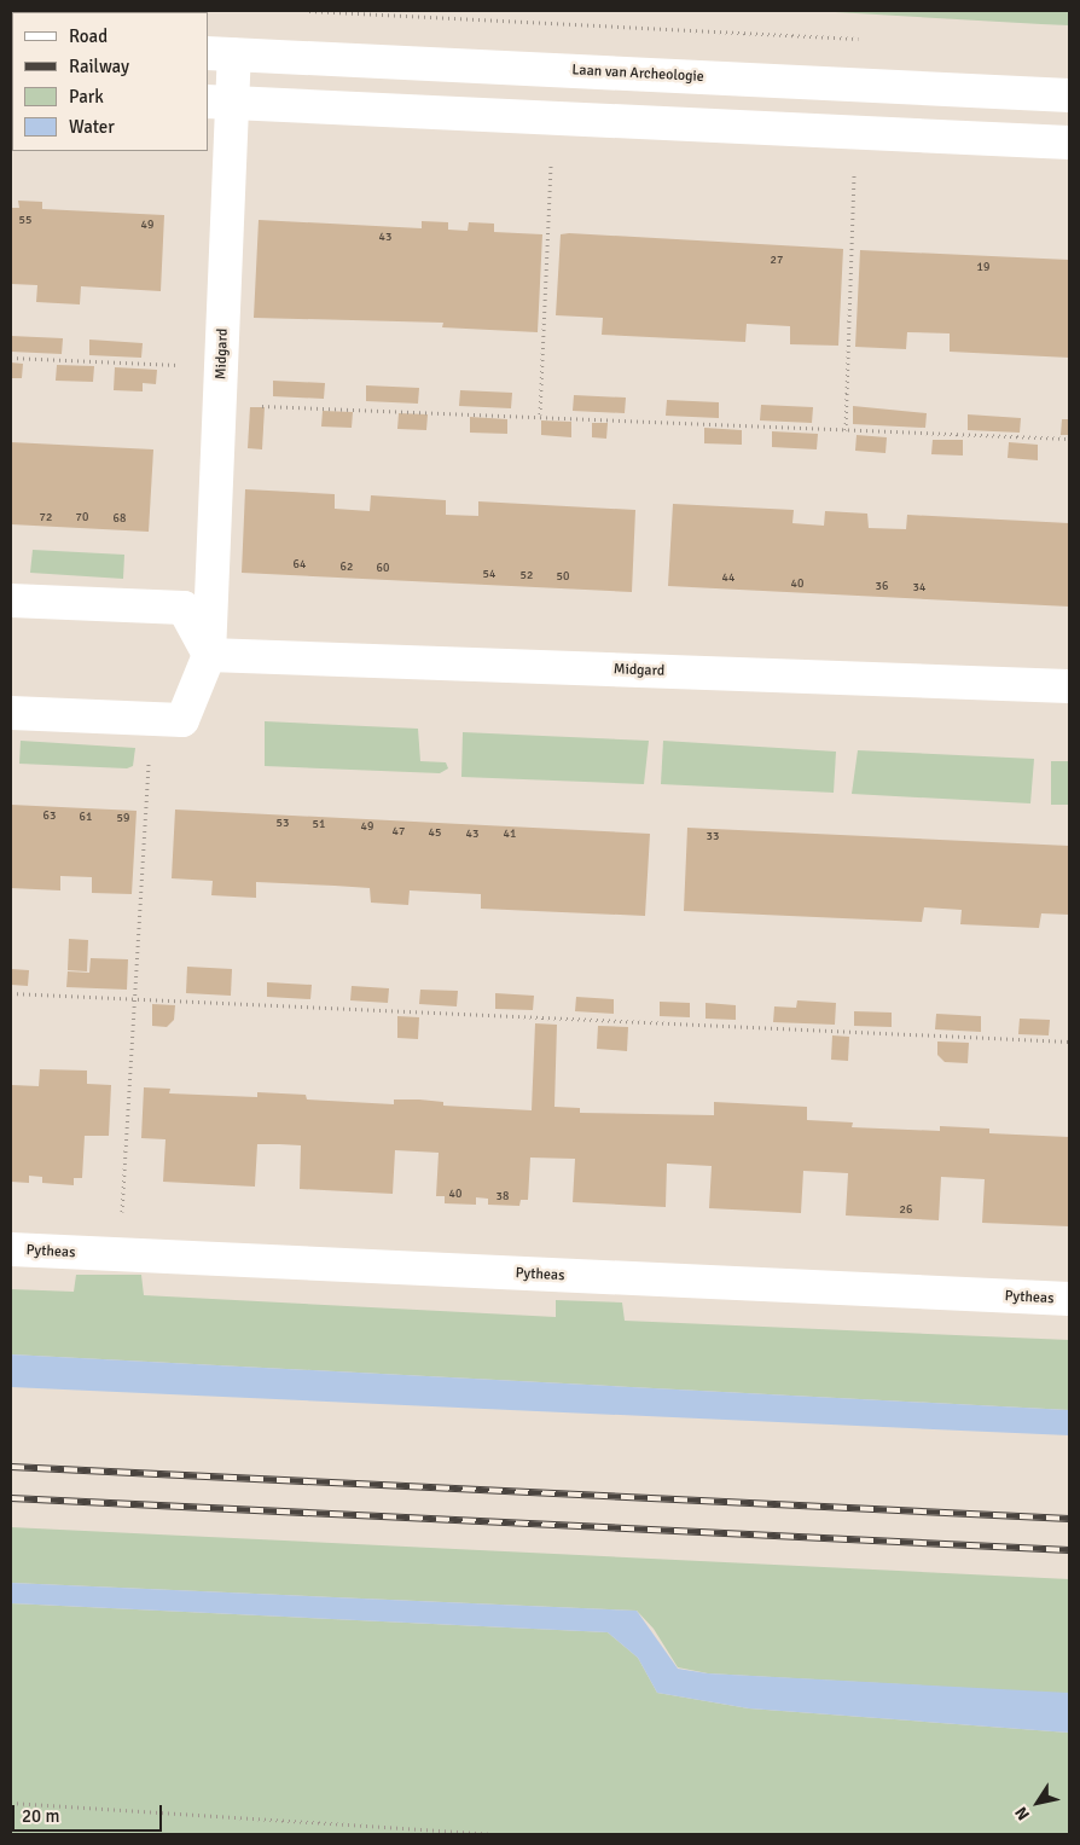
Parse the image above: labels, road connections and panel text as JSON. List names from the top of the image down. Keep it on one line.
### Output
{"streets":{"street":["Laan van Archeologie","Midgard","Pytheas"]},"crossings":[["Laan van Archeologie","Midgard"]],"house_numbers":["55","49","43","27","19","72","70","68","64","62","60","54","52","50","44","40","36","34","63","61","59","53","51","49","47","45","43","41","33","40","38","26"],"legend":["Road","Railway","Park","Water"],"scale_bar":"20 m","north":"bottom left"}
